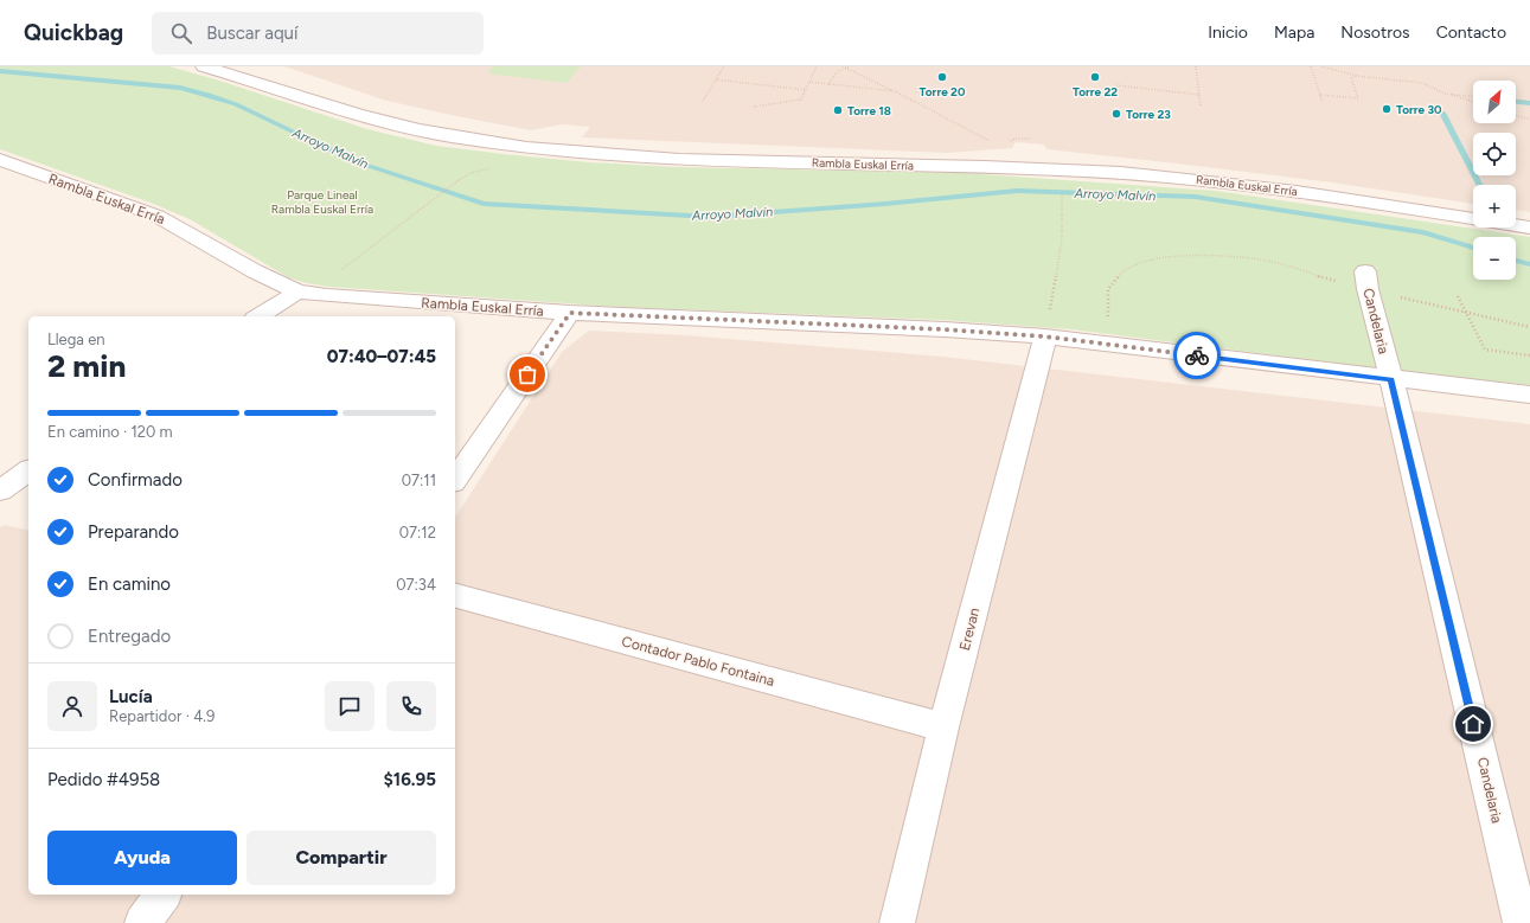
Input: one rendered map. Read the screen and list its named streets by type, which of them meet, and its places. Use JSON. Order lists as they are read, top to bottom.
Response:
{
  "streets": {
    "street": [
      "Rambla Euskal Erría",
      "Candelaria",
      "Erevan",
      "Contador Pablo Fontaina"
    ]
  },
  "crossings": [
    ["Rambla Euskal Erría", "Candelaria"],
    ["Rambla Euskal Erría", "Erevan"],
    ["Erevan", "Contador Pablo Fontaina"]
  ],
  "water": ["Arroyo Malvín"],
  "parks": ["Parque Lineal Rambla Euskal Erría"],
  "places": [
    "Torre 20",
    "Torre 22",
    "Torre 30",
    "Torre 18",
    "Torre 23"
  ],
  "north": "top right",
  "page": {
    "header": "Quickbag",
    "search": "Buscar aquí",
    "nav": [
      "Inicio",
      "Mapa",
      "Nosotros",
      "Contacto"
    ],
    "map_buttons": ["+", "−"],
    "heading": ["2 min", "Llega en", "07:40–07:45"],
    "panel": [
      "Lucía",
      "Repartidor · 4.9",
      "Pedido #4958",
      "$16.95"
    ],
    "bar": "En camino · 120 m",
    "list": [
      ["Confirmado", "07:11"],
      ["Preparando", "07:12"],
      ["En camino", "07:34"],
      "Entregado"
    ],
    "buttons": ["Ayuda", "Compartir"]
  }
}
